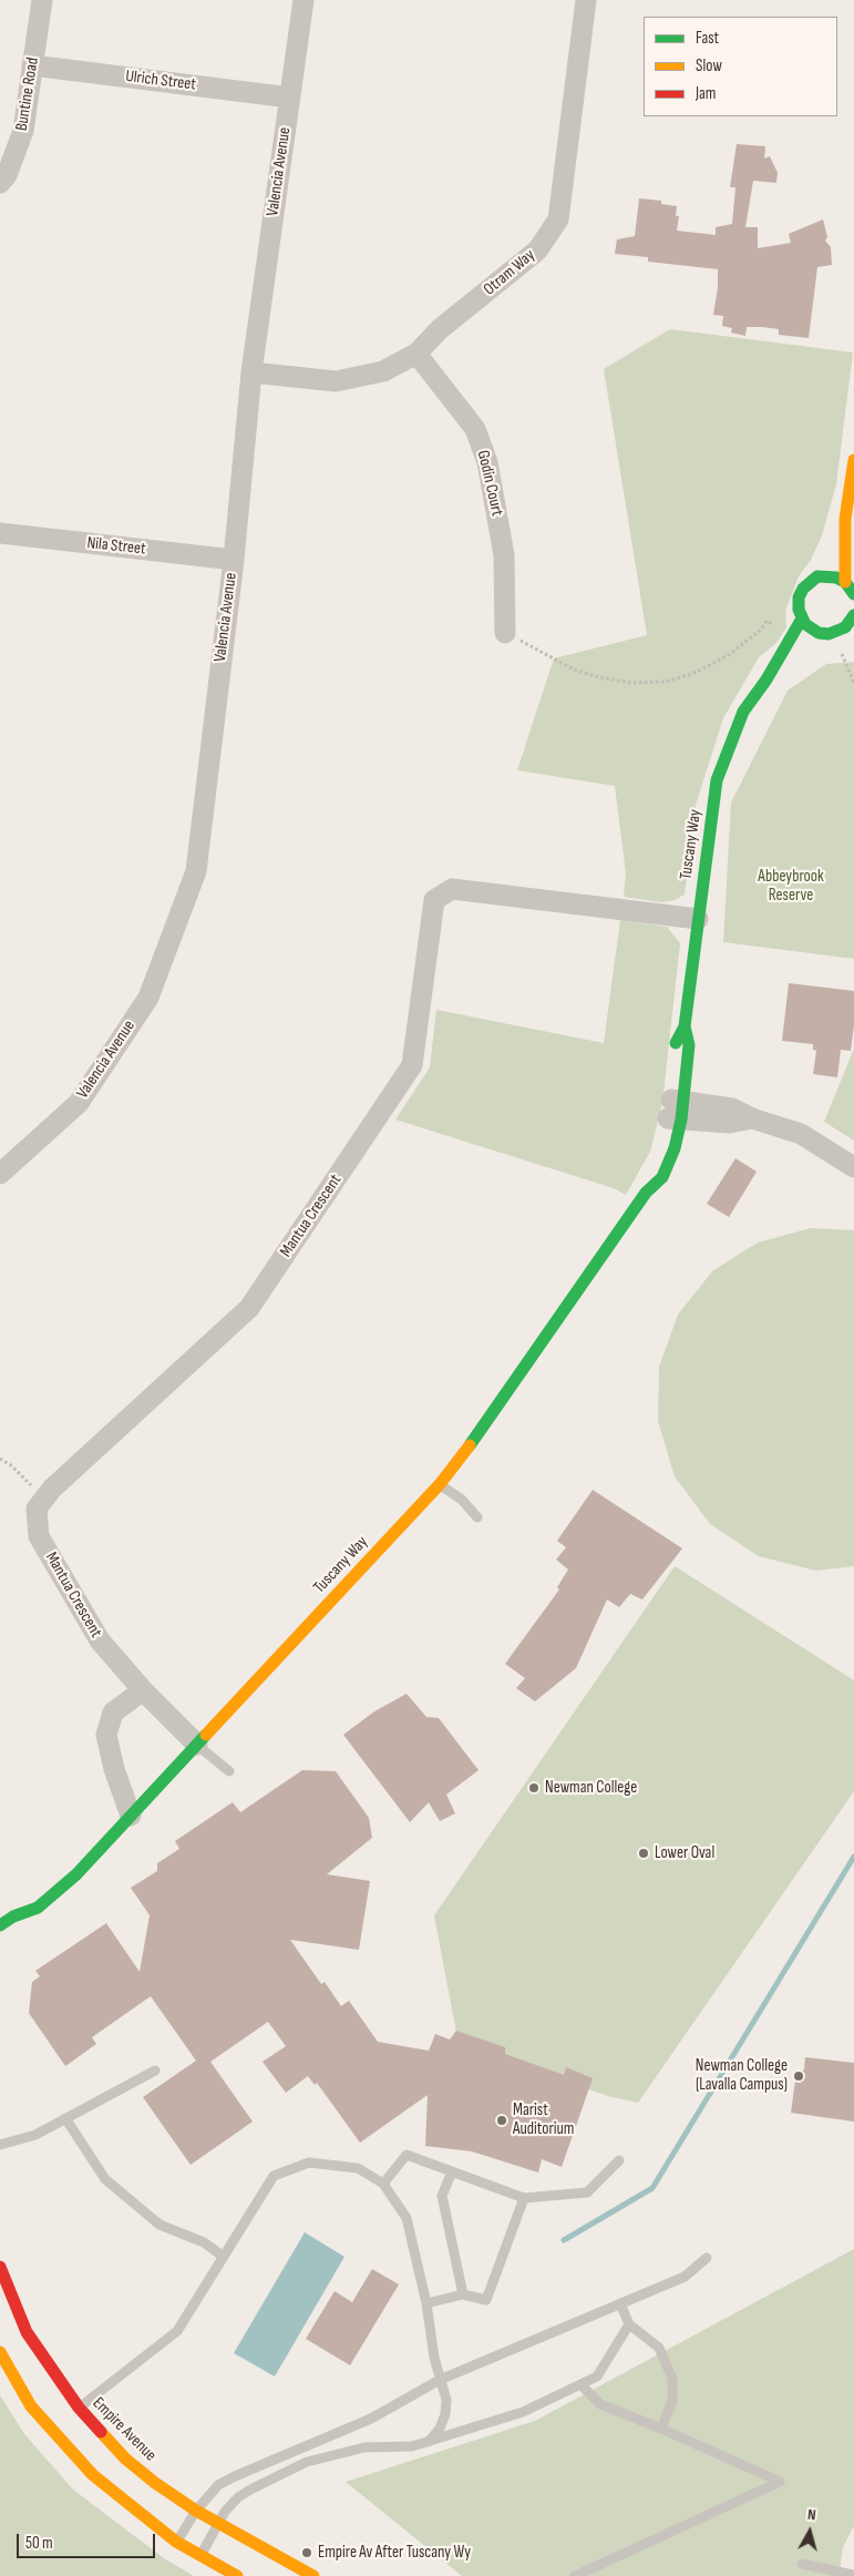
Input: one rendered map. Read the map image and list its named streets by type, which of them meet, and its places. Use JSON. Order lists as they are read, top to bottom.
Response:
{
  "streets": {
    "street": [
      "Ulrich Street",
      "Buntine Road",
      "Valencia Avenue",
      "Otram Way",
      "Godin Court",
      "Nila Street",
      "Tuscany Way",
      "Mantua Crescent",
      "Empire Avenue"
    ]
  },
  "crossings": [
    ["Ulrich Street", "Buntine Road"],
    ["Ulrich Street", "Valencia Avenue"],
    ["Valencia Avenue", "Otram Way"],
    ["Valencia Avenue", "Nila Street"],
    ["Otram Way", "Godin Court"],
    ["Tuscany Way", "Mantua Crescent"]
  ],
  "parks": ["Abbeybrook Reserve"],
  "places": [
    "Newman College",
    "Lower Oval",
    "Newman College (Lavalla Campus)",
    "Marist Auditorium",
    "Empire Av After Tuscany Wy"
  ],
  "legend": ["Fast", "Slow", "Jam"],
  "scale_bar": "50 m",
  "north": "top"
}
